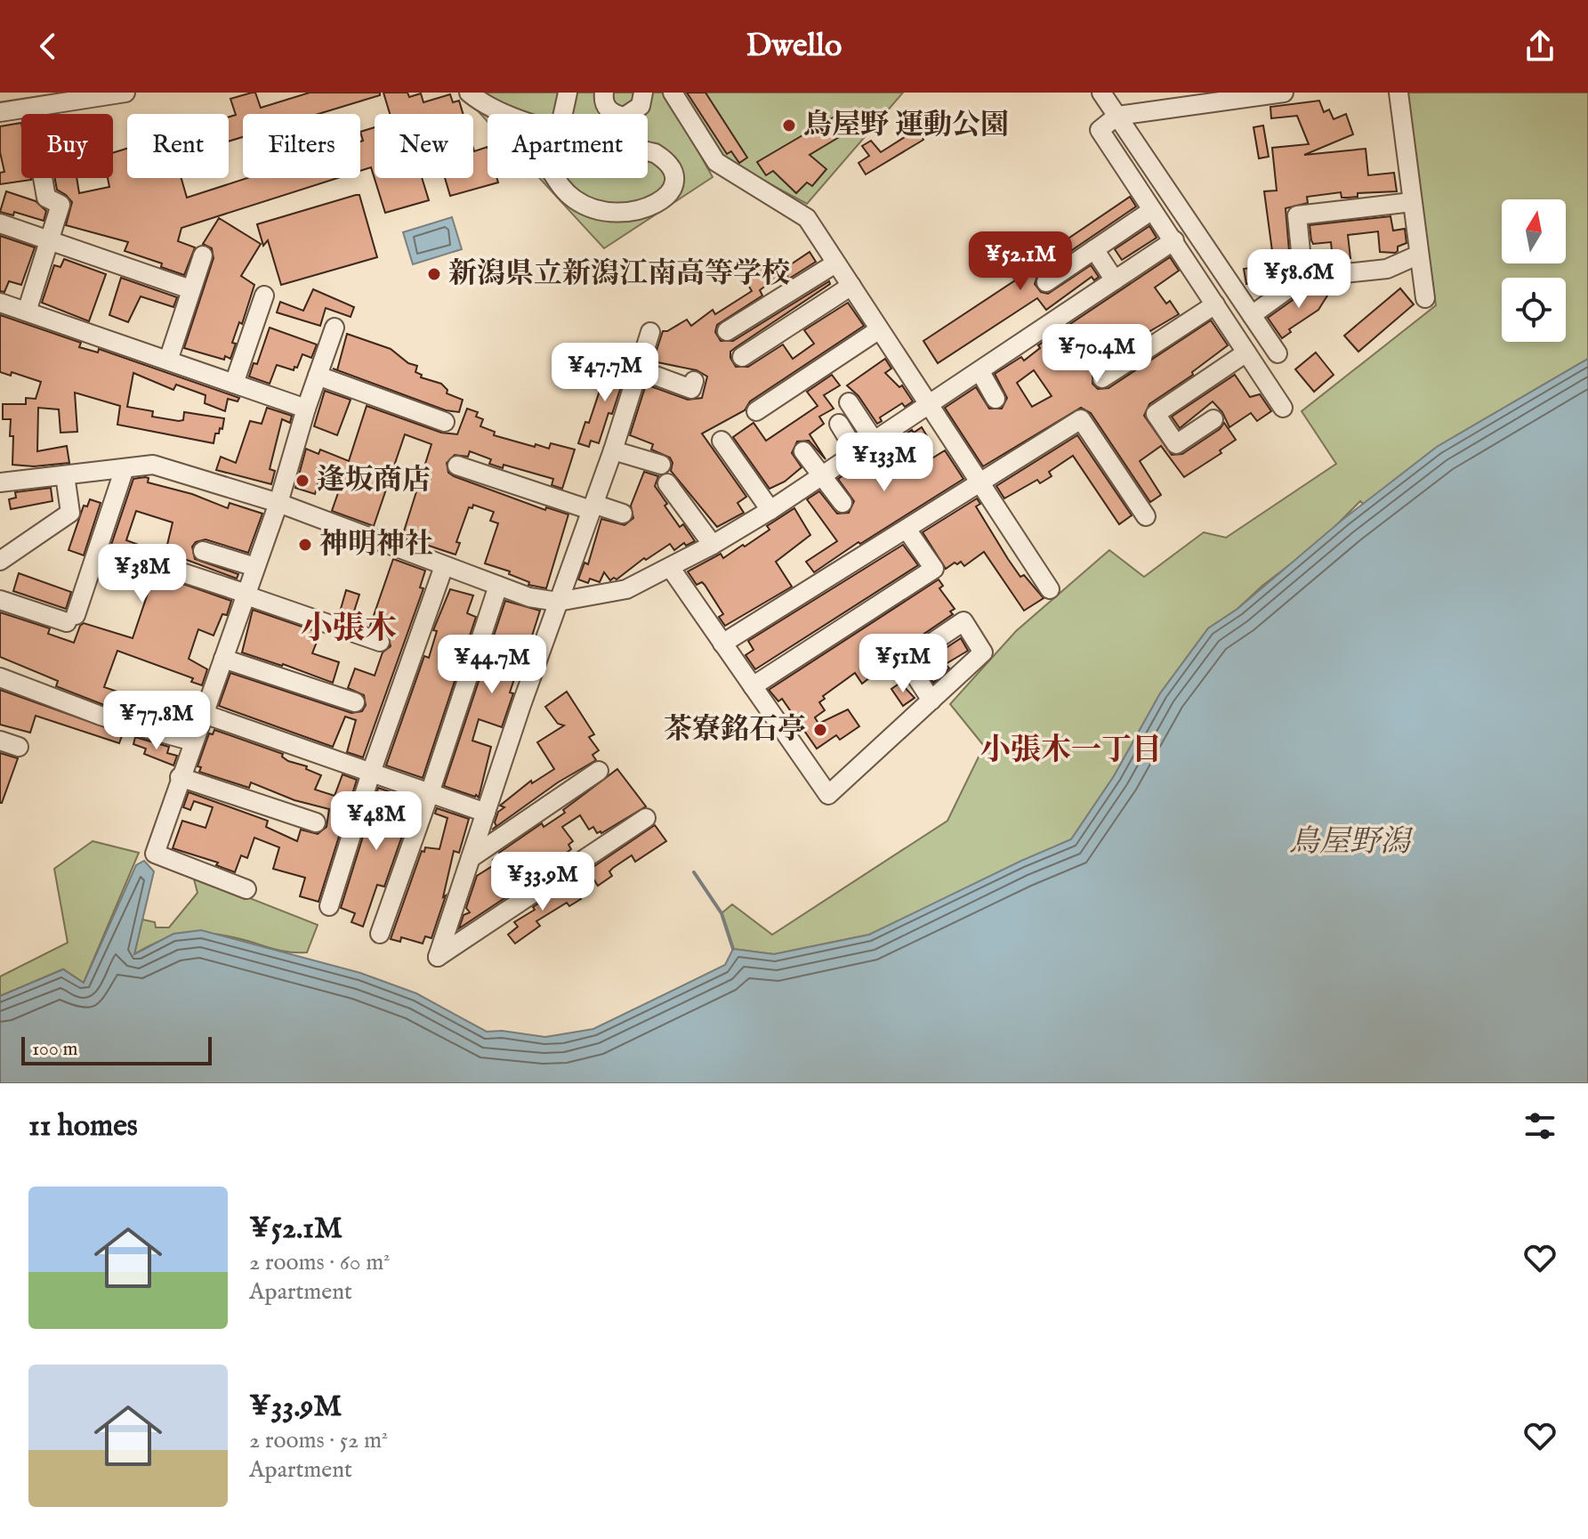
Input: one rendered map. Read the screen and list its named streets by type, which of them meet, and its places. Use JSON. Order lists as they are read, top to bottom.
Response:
{
  "districts": ["小張木", "小張木一丁目"],
  "water": ["鳥屋野潟"],
  "places": [
    "鳥屋野 運動公園",
    "新潟県立新潟江南高等学校",
    "逢坂商店",
    "神明神社",
    "茶寮銘石亭"
  ],
  "scale_bar": "100 m",
  "north": "top",
  "page": {
    "header": "Dwello",
    "chip": [
      "Buy",
      "Rent",
      "Filters",
      "New",
      "Apartment"
    ],
    "price": [
      "¥52.1M",
      "¥58.6M",
      "¥70.4M",
      "¥47.7M",
      "¥133M",
      "¥38M",
      "¥51M",
      "¥44.7M",
      "¥77.8M",
      "¥48M",
      "¥33.9M"
    ],
    "scale": "100 m",
    "heading": "11 homes",
    "list": [
      {
        "name": "¥52.1M",
        "note": "2 rooms · 60 m² · Apartment"
      },
      {
        "name": "¥33.9M",
        "note": "2 rooms · 52 m² · Apartment"
      }
    ]
  }
}
